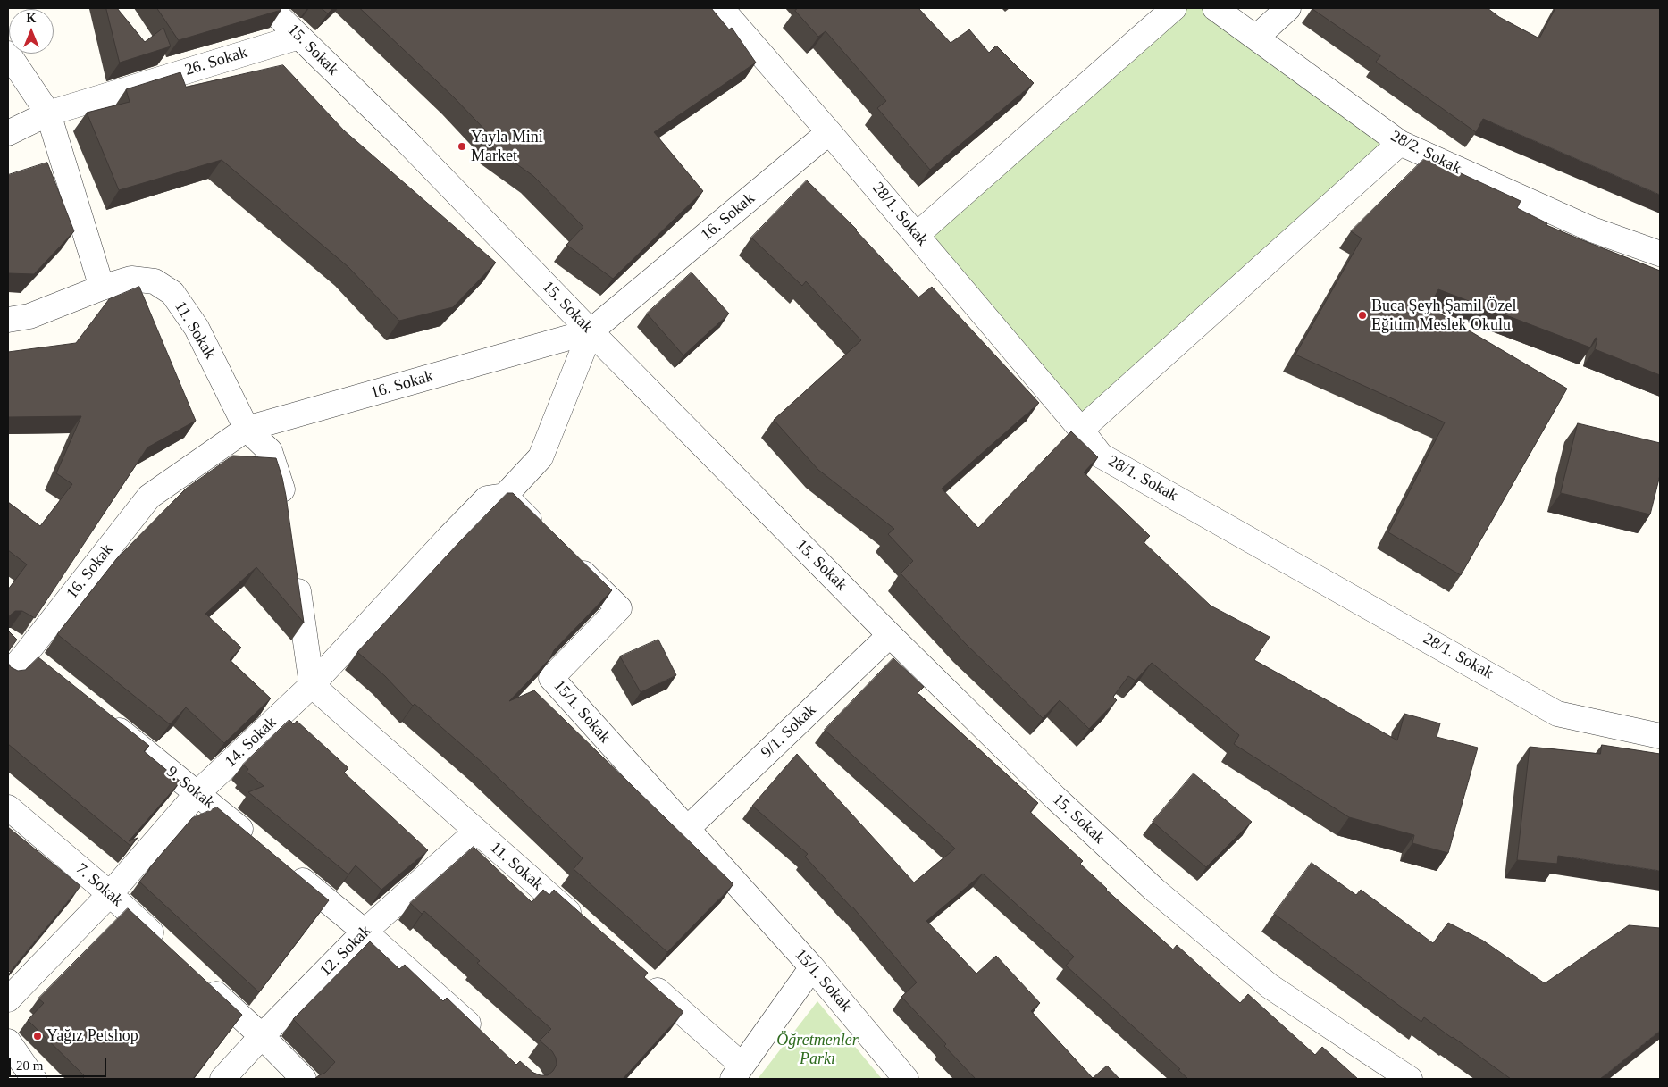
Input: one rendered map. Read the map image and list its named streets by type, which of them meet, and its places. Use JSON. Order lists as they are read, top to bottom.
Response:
{
  "streets": {
    "street": [
      "15. Sokak",
      "26. Sokak",
      "28/2. Sokak",
      "28/1. Sokak",
      "16. Sokak",
      "11. Sokak",
      "15/1. Sokak",
      "9/1. Sokak",
      "14. Sokak",
      "9. Sokak",
      "7. Sokak",
      "12. Sokak"
    ]
  },
  "crossings": [
    ["15. Sokak", "26. Sokak"],
    ["15. Sokak", "16. Sokak"],
    ["15. Sokak", "9/1. Sokak"],
    ["28/1. Sokak", "16. Sokak"],
    ["16. Sokak", "11. Sokak"],
    ["11. Sokak", "14. Sokak"],
    ["11. Sokak", "12. Sokak"],
    ["15/1. Sokak", "9/1. Sokak"],
    ["14. Sokak", "9. Sokak"],
    ["14. Sokak", "7. Sokak"]
  ],
  "parks": ["Öğretmenler Parkı"],
  "places": ["Yayla Mini Market", "Buca Şeyh Şamil Özel Eğitim Meslek Okulu", "Yağız Petshop"],
  "scale_bar": "20 m",
  "north": "top"
}
